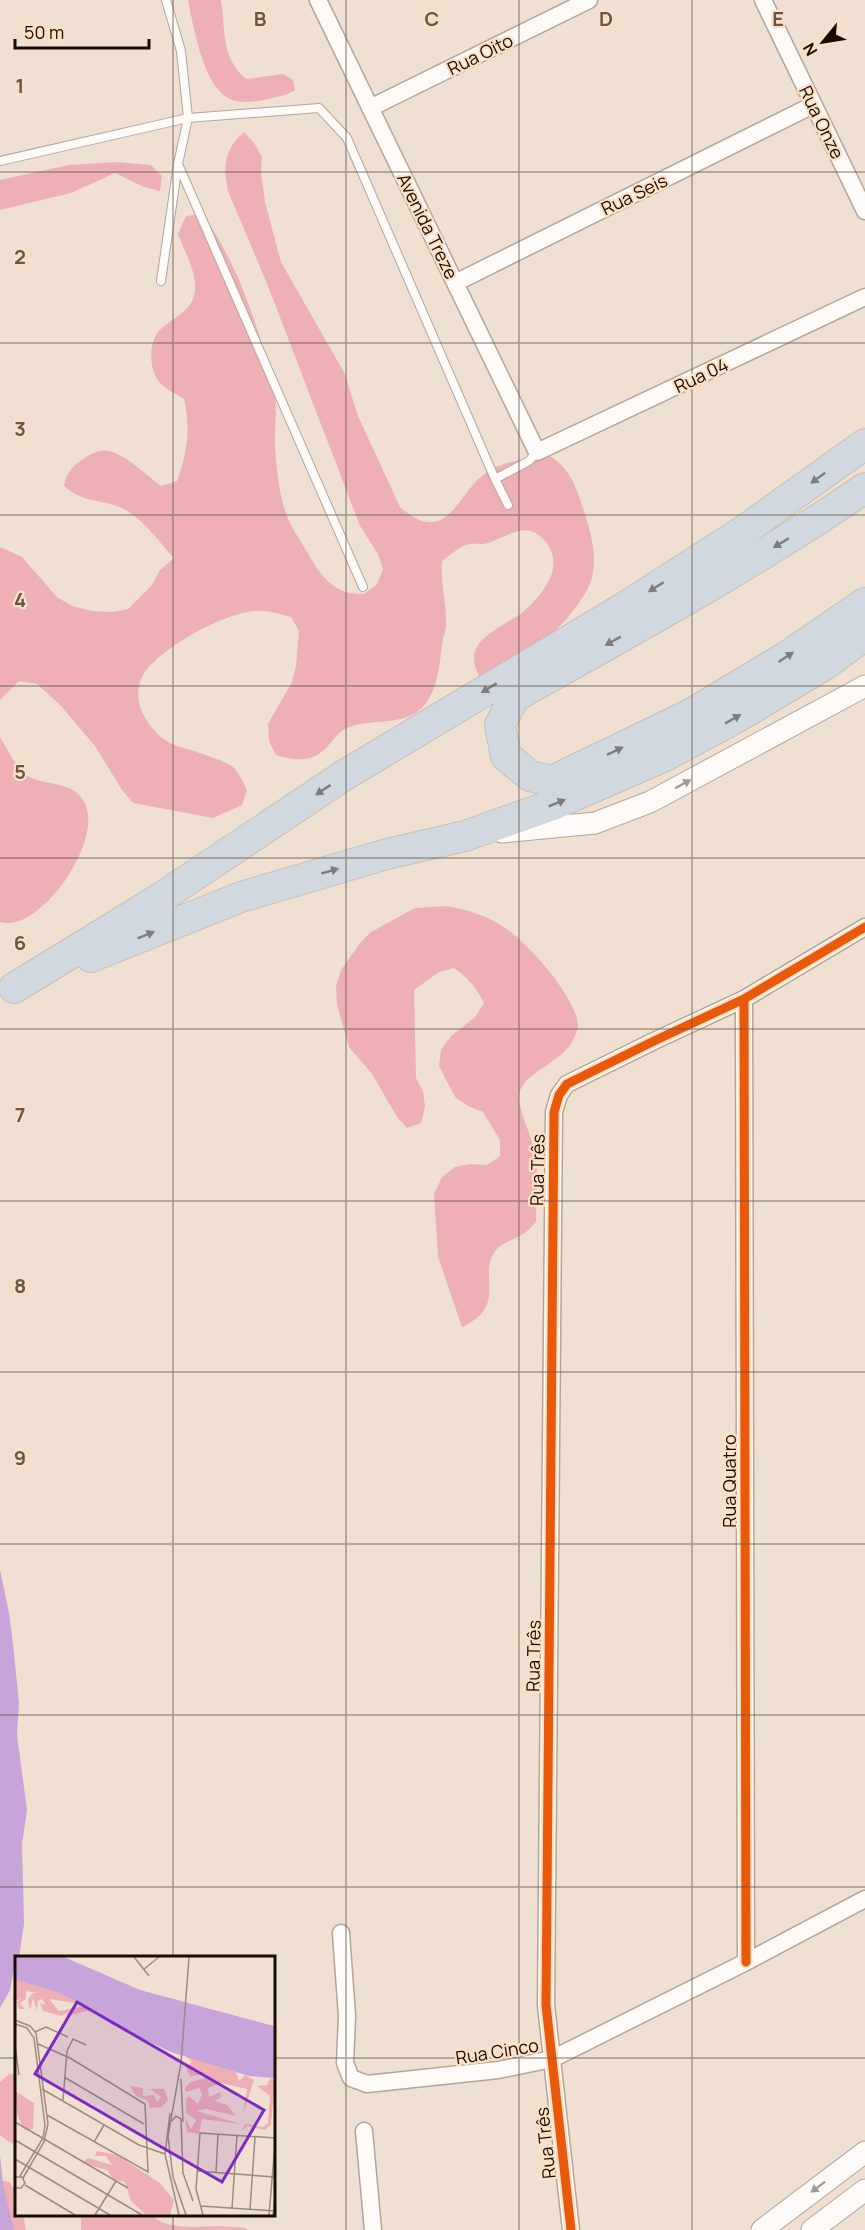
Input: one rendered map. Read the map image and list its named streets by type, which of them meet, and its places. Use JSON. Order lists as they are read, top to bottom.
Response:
{
  "streets": {
    "street": [
      "Rua Oito",
      "Rua Onze",
      "Rua Seis",
      "Avenida Treze",
      "Rua 04",
      "Rua Três",
      "Rua Quatro",
      "Rua Cinco"
    ]
  },
  "crossings": [
    ["Rua Oito", "Avenida Treze"],
    ["Rua Onze", "Rua Seis"],
    ["Rua Seis", "Avenida Treze"],
    ["Avenida Treze", "Rua 04"],
    ["Rua Três", "Rua Quatro"],
    ["Rua Três", "Rua Cinco"],
    ["Rua Quatro", "Rua Cinco"]
  ],
  "scale_bar": "50 m",
  "north": "bottom left",
  "grid": {
    "columns": [
      "B",
      "C",
      "D",
      "E"
    ],
    "rows": [
      "1",
      "2",
      "3",
      "4",
      "5",
      "6",
      "7",
      "8",
      "9"
    ]
  }
}
